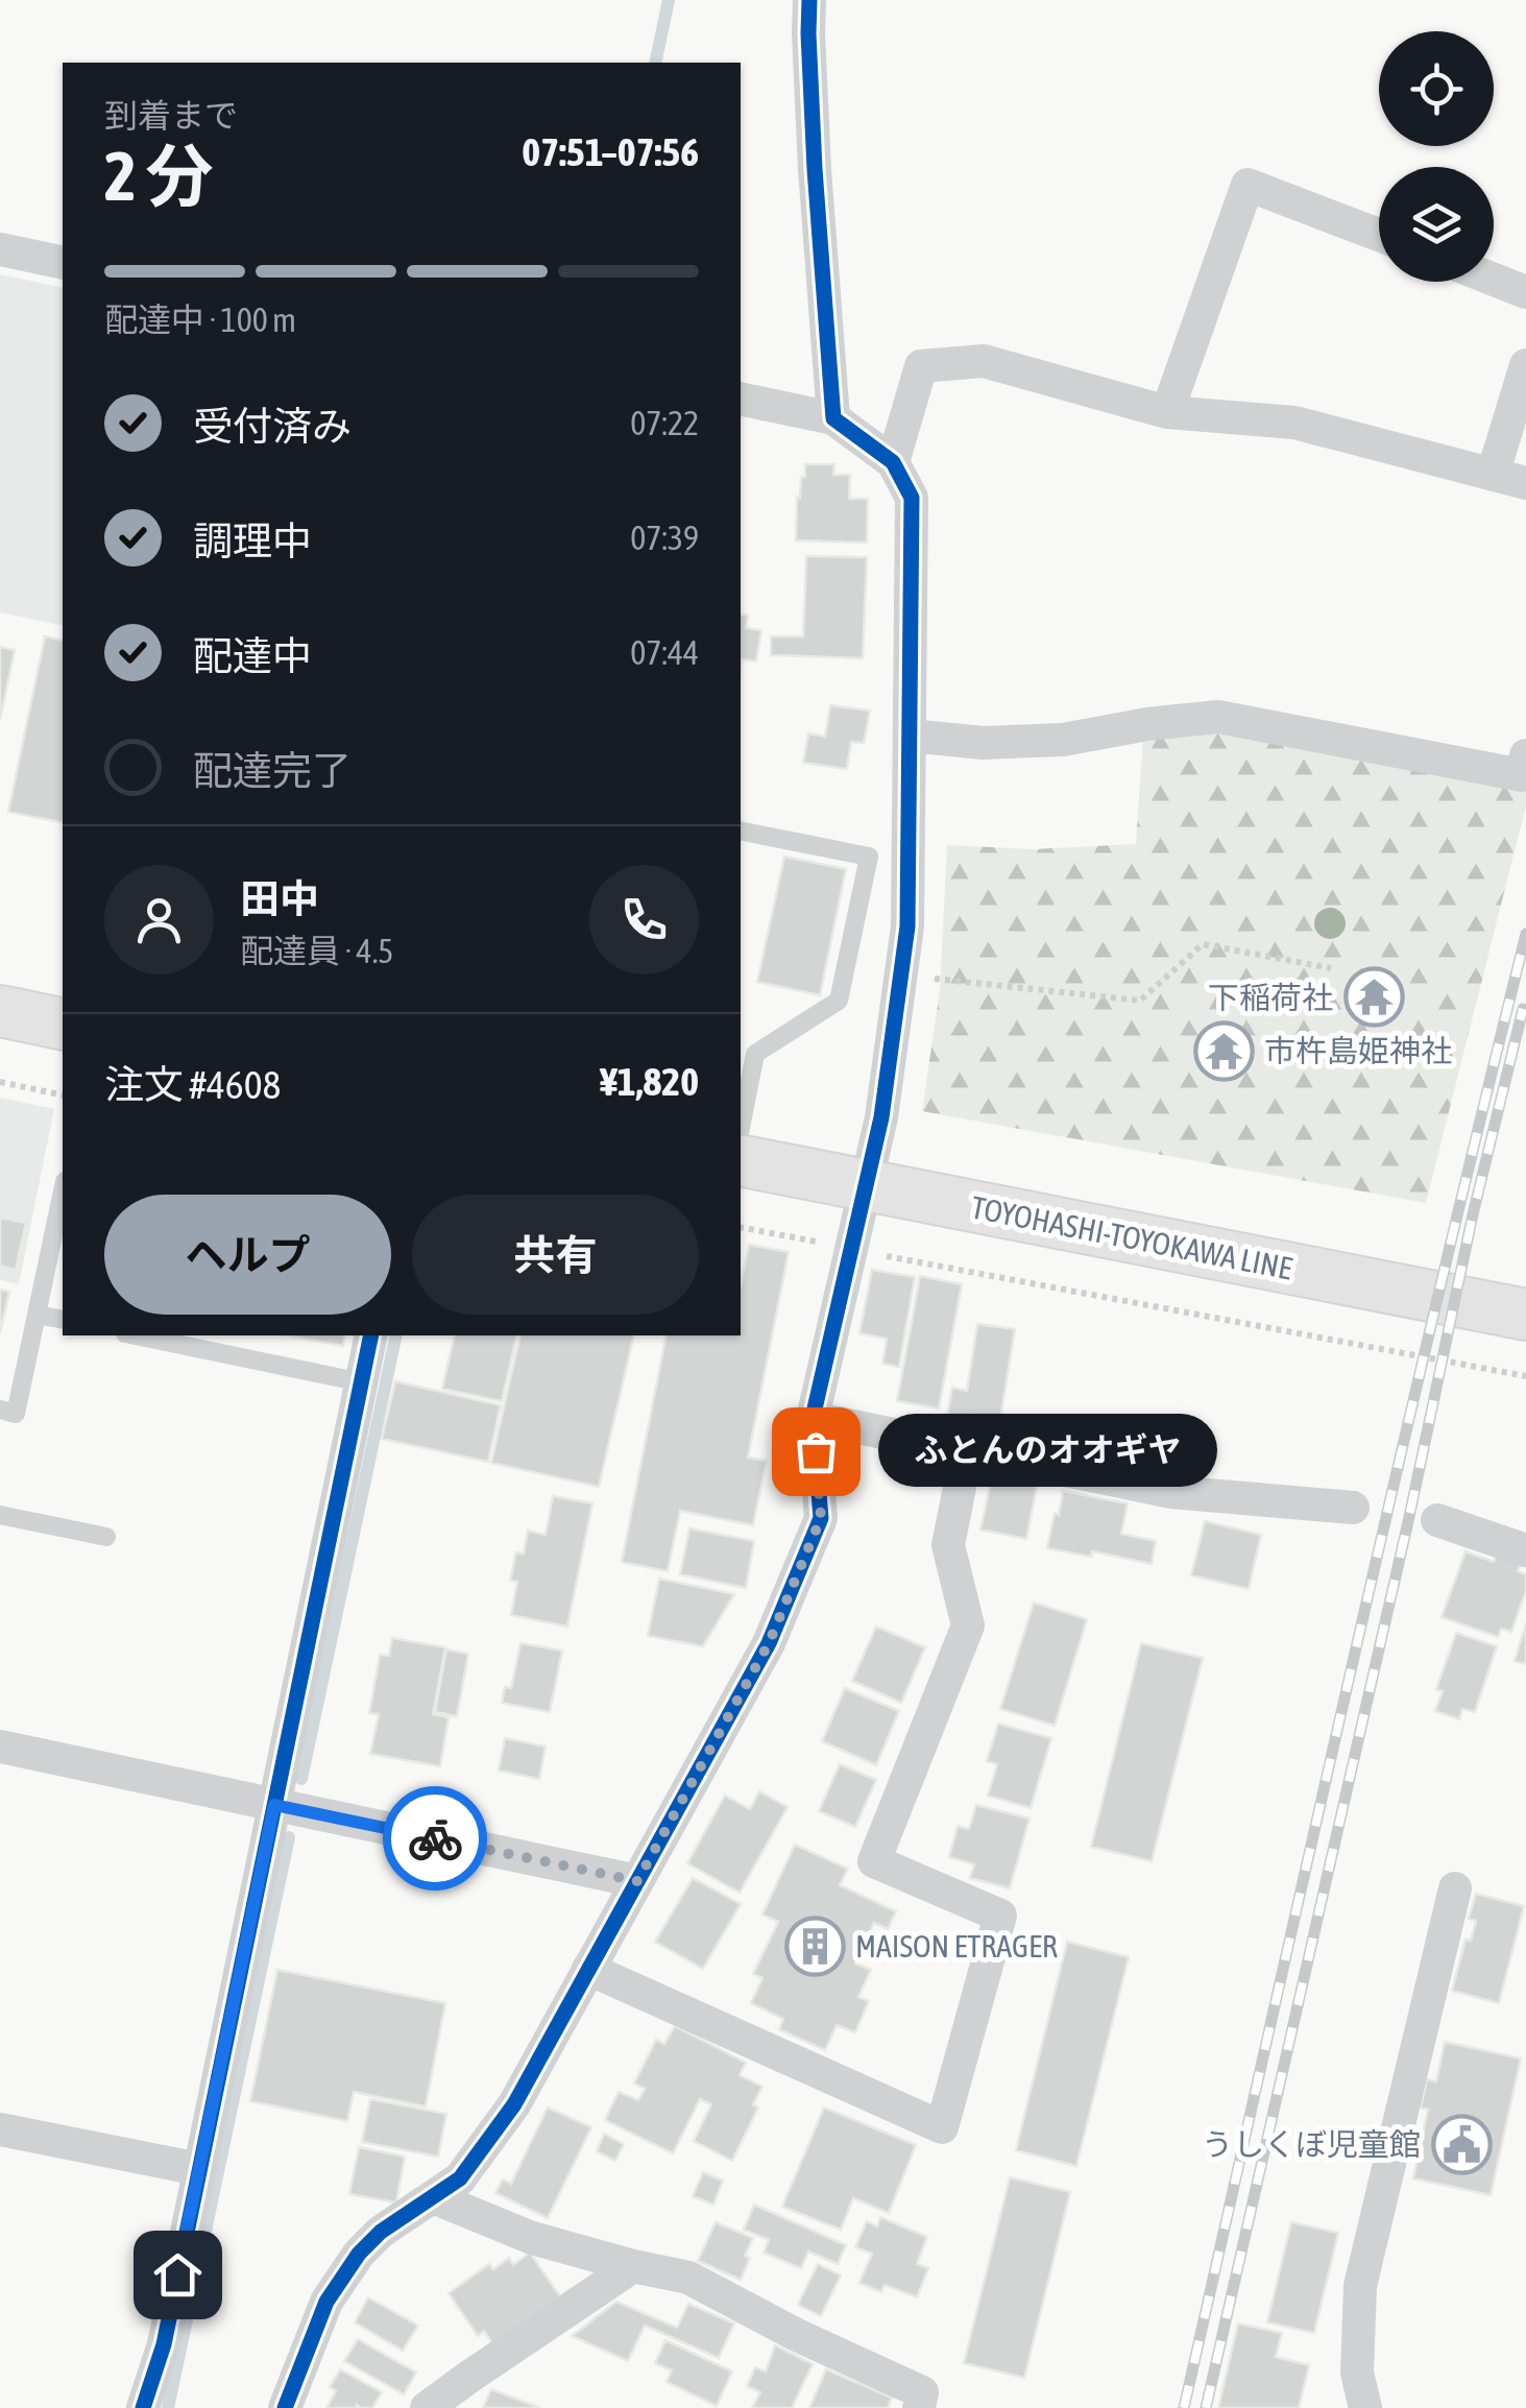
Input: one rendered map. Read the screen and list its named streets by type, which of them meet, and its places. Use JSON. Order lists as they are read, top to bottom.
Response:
{
  "streets": {
    "main road": ["TOYOHASHI-TOYOKAWA LINE"]
  },
  "places": {
    "temple": ["下稲荷社", "市杵島姫神社"],
    "other": ["ふとんのオオギヤ"],
    "building": ["MAISON ETRAGER"],
    "public building": ["うしくぼ児童館"]
  },
  "page": {
    "heading": ["2 分", "到着まで", "07:51–07:56"],
    "panel": [
      "田中",
      "配達員 · 4.5",
      "注文 #4608",
      "¥1,820"
    ],
    "bar": "配達中 · 100 m",
    "list": [
      ["受付済み", "07:22"],
      ["調理中", "07:39"],
      ["配達中", "07:44"],
      "配達完了"
    ],
    "buttons": ["ヘルプ", "共有"],
    "bubble": "ふとんのオオギヤ"
  }
}
